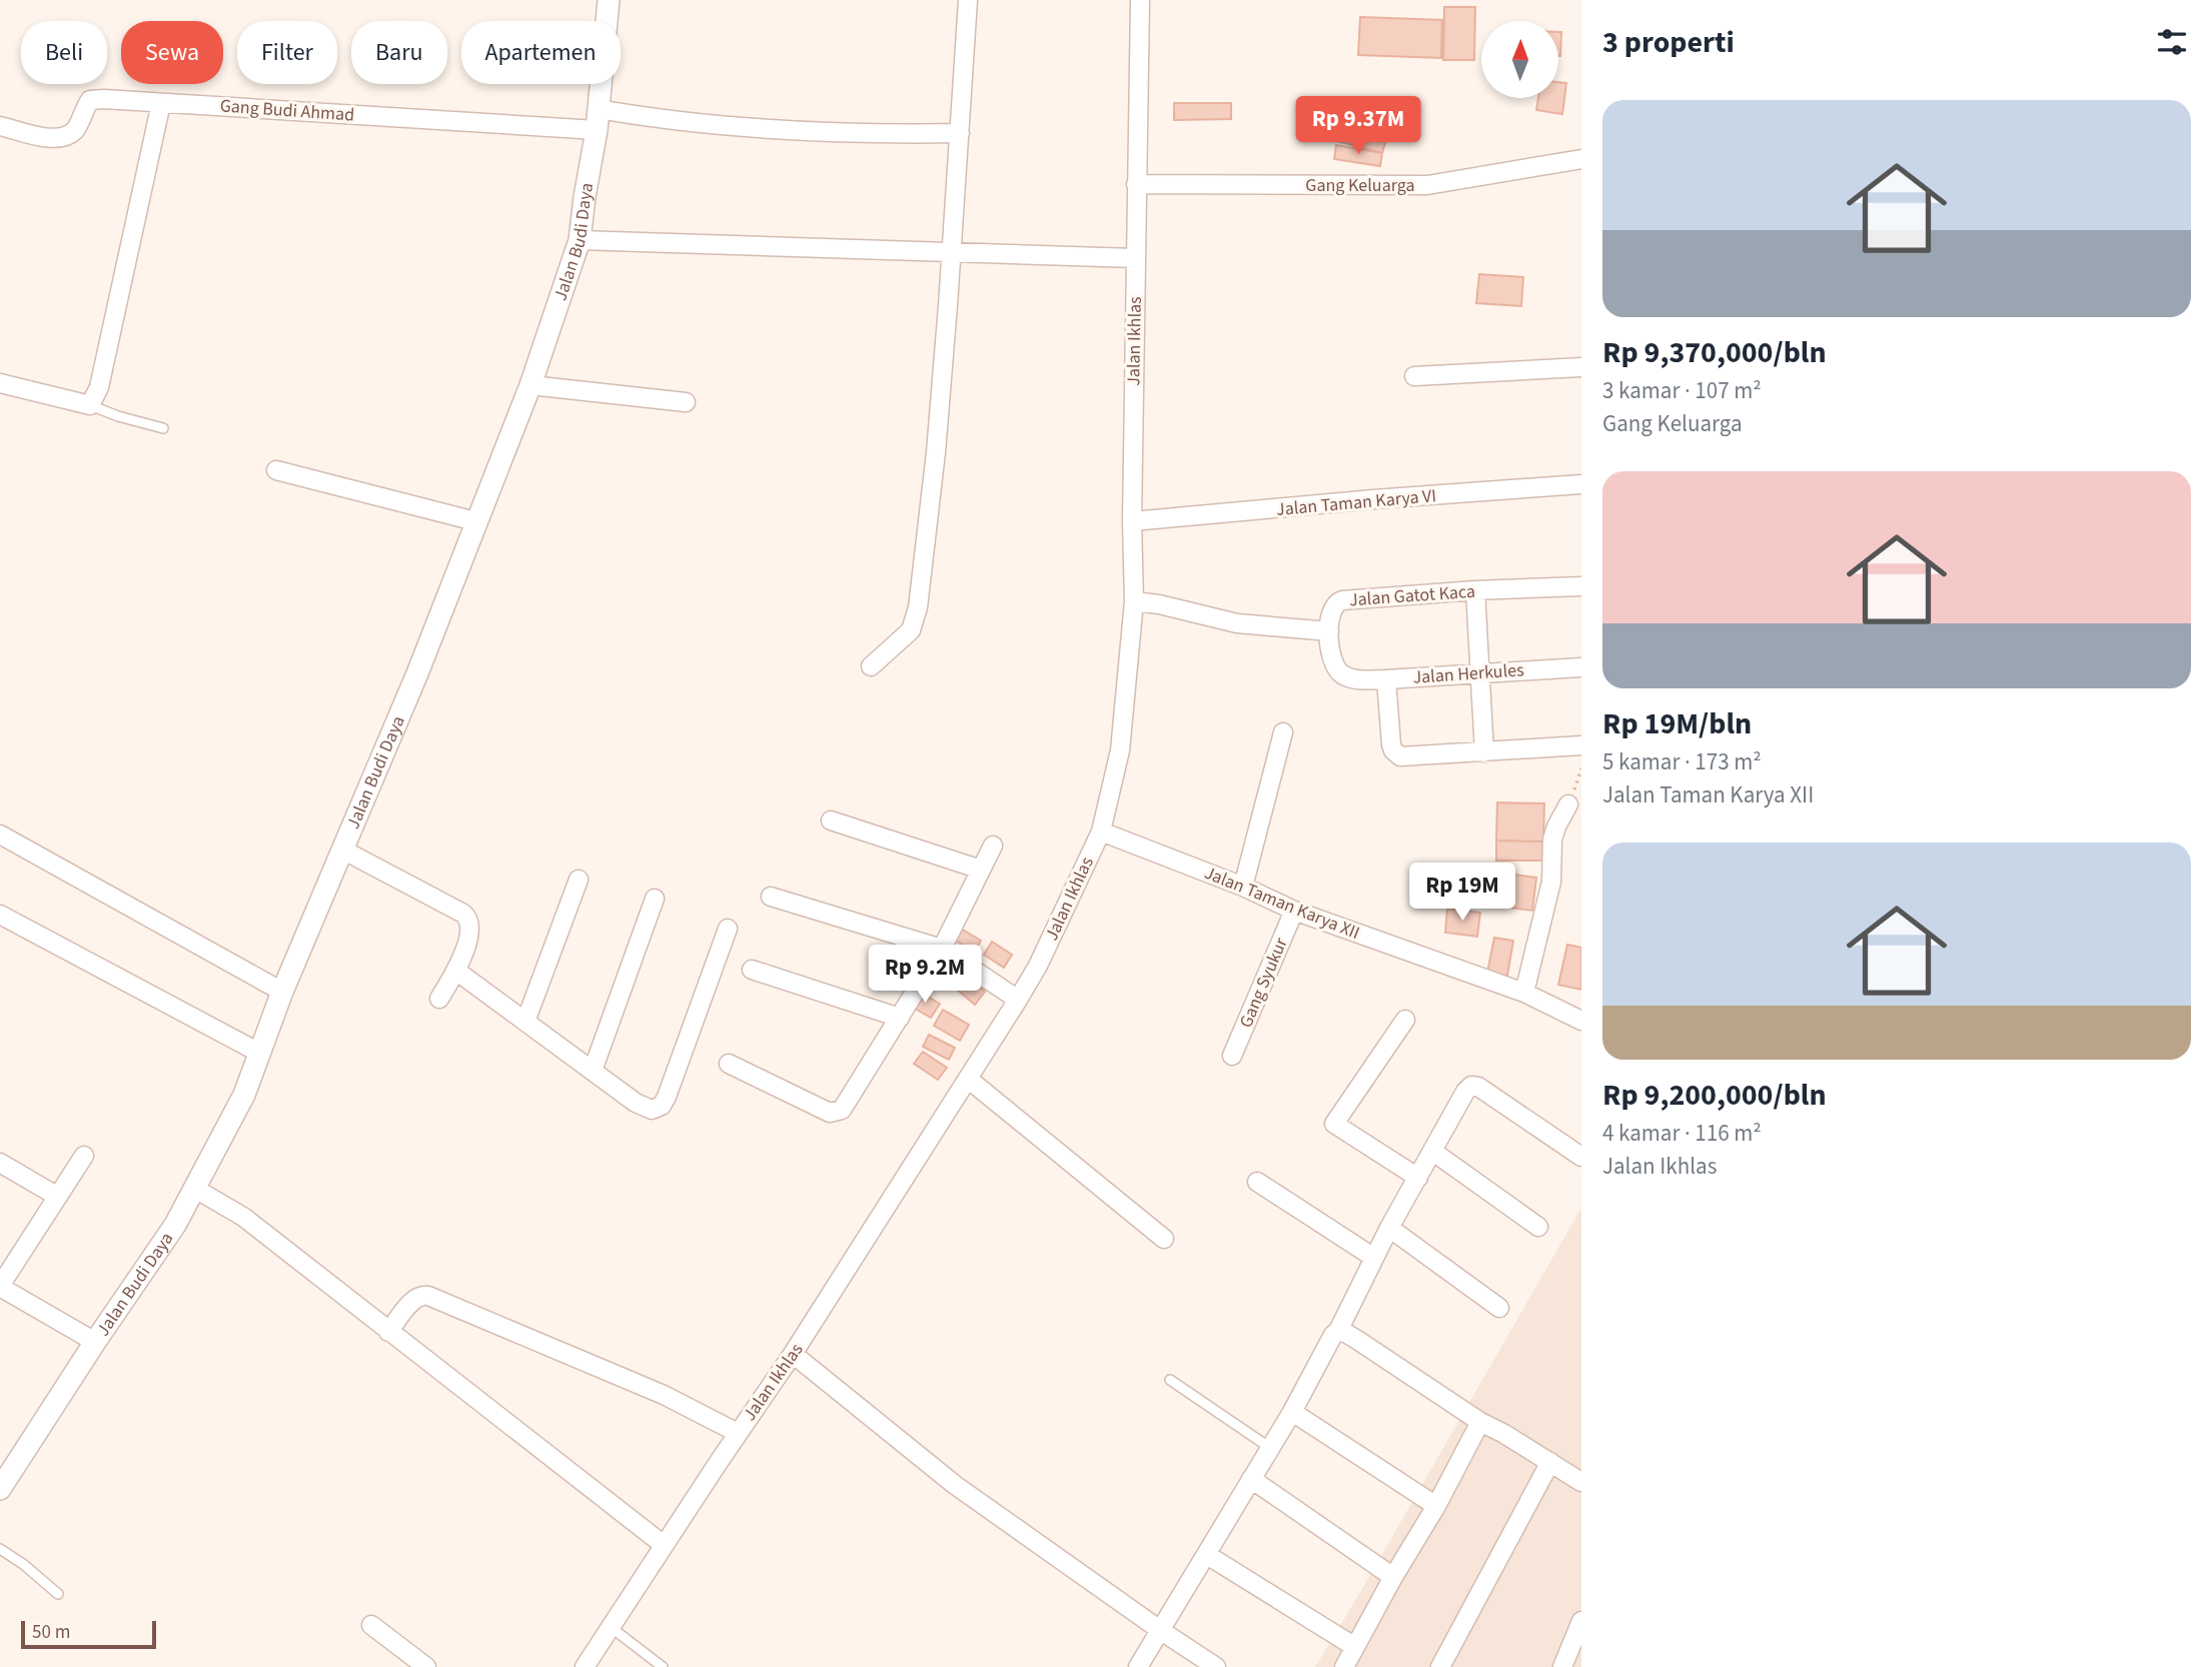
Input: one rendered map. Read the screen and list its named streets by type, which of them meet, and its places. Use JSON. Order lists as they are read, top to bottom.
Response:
{
  "streets": {
    "street": [
      "Gang Budi Ahmad",
      "Gang Keluarga",
      "Jalan Budi Daya",
      "Jalan Ikhlas",
      "Jalan Taman Karya VI",
      "Jalan Gatot Kaca",
      "Jalan Herkules",
      "Jalan Taman Karya XII",
      "Gang Syukur"
    ]
  },
  "crossings": [
    ["Gang Budi Ahmad", "Jalan Budi Daya"],
    ["Gang Keluarga", "Jalan Ikhlas"],
    ["Jalan Ikhlas", "Jalan Taman Karya VI"],
    ["Jalan Ikhlas", "Jalan Taman Karya XII"],
    ["Jalan Gatot Kaca", "Jalan Herkules"],
    ["Jalan Taman Karya XII", "Gang Syukur"]
  ],
  "scale_bar": "50 m",
  "north": "top",
  "page": {
    "heading": "3 properti",
    "chip": [
      "Beli",
      "Sewa",
      "Filter",
      "Baru",
      "Apartemen"
    ],
    "list": [
      {
        "name": "Rp 9,370,000/bln",
        "note": "3 kamar · 107 m² · Gang Keluarga"
      },
      {
        "name": "Rp 19M/bln",
        "note": "5 kamar · 173 m² · Jalan Taman Karya XII"
      },
      {
        "name": "Rp 9,200,000/bln",
        "note": "4 kamar · 116 m² · Jalan Ikhlas"
      }
    ],
    "price": ["Rp 9.37M", "Rp 19M", "Rp 9.2M"],
    "scale": "50 m"
  }
}
